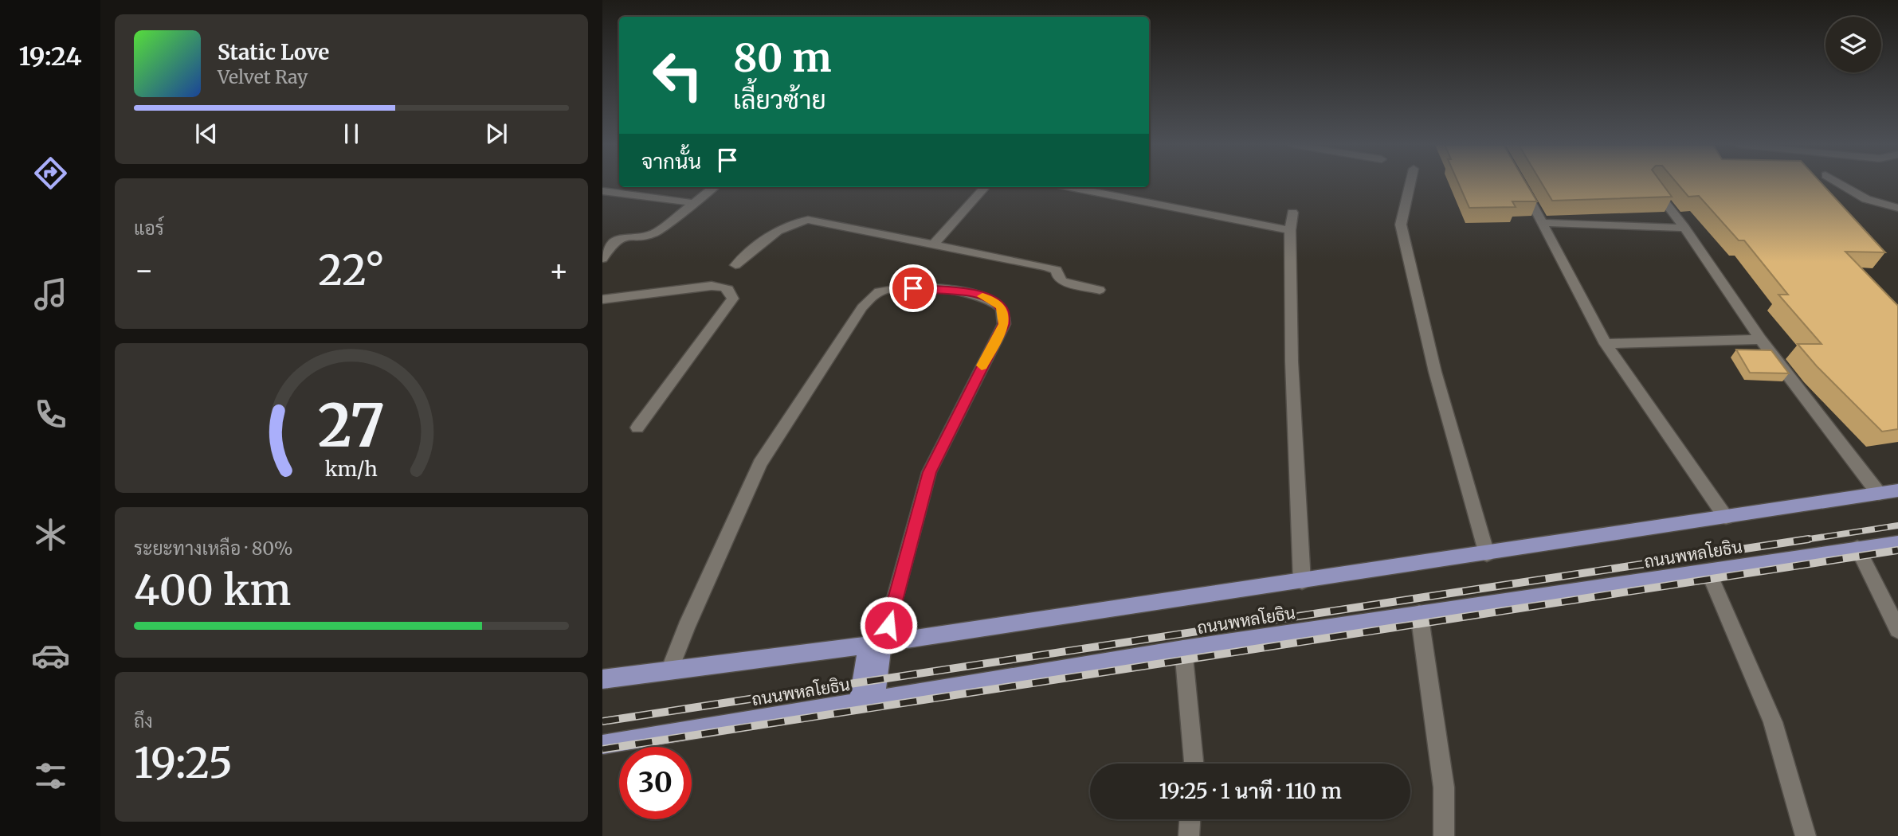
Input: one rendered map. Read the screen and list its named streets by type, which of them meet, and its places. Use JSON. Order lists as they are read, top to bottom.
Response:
{
  "streets": {
    "main road": ["ถนนพหลโยธิน"]
  },
  "page": {
    "tabs": "19:24",
    "turn": ["80 m", "เลี้ยวซ้าย"],
    "song": ["Static Love", "Velvet Ray"],
    "then": "จากนั้น",
    "tile": [
      "แอร์",
      ["ระยะทางเหลือ · 80%", "400 km"],
      ["ถึง", "19:25"]
    ],
    "heat": ["−", "22°", "+"],
    "limit": "30",
    "trip": "19:25 · 1 นาที · 110 m",
    "gauge": ["27", "km/h"]
  }
}
